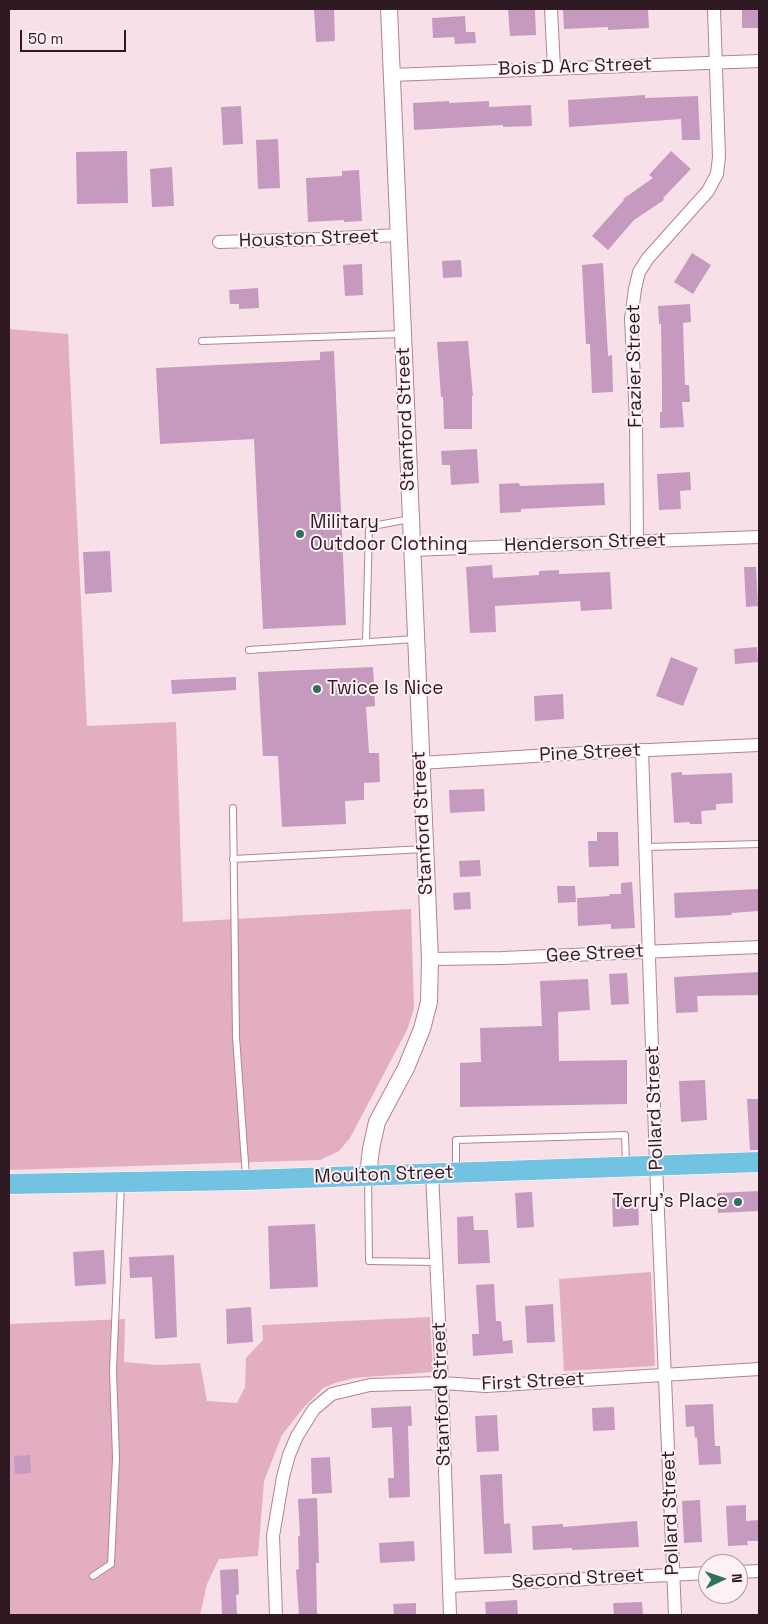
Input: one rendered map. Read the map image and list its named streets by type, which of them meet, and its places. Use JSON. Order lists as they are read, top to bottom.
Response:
{
  "streets": {
    "main road": ["Moulton Street"],
    "street": [
      "Bois D Arc Street",
      "Houston Street",
      "Frazier Street",
      "Stanford Street",
      "Henderson Street",
      "Pine Street",
      "Gee Street",
      "Pollard Street",
      "First Street",
      "Second Street"
    ]
  },
  "crossings": [
    ["Bois D Arc Street", "Frazier Street"],
    ["Bois D Arc Street", "Stanford Street"],
    ["Houston Street", "Stanford Street"],
    ["Frazier Street", "Henderson Street"],
    ["Stanford Street", "Henderson Street"],
    ["Stanford Street", "Pine Street"],
    ["Stanford Street", "Gee Street"],
    ["Stanford Street", "Moulton Street"],
    ["Stanford Street", "First Street"],
    ["Stanford Street", "Second Street"],
    ["Pine Street", "Pollard Street"],
    ["Gee Street", "Pollard Street"],
    ["Pollard Street", "Moulton Street"],
    ["Pollard Street", "First Street"],
    ["Pollard Street", "Second Street"]
  ],
  "places": ["Military Outdoor Clothing", "Twice Is Nice", "Terry's Place"],
  "scale_bar": "50 m",
  "north": "right"
}
